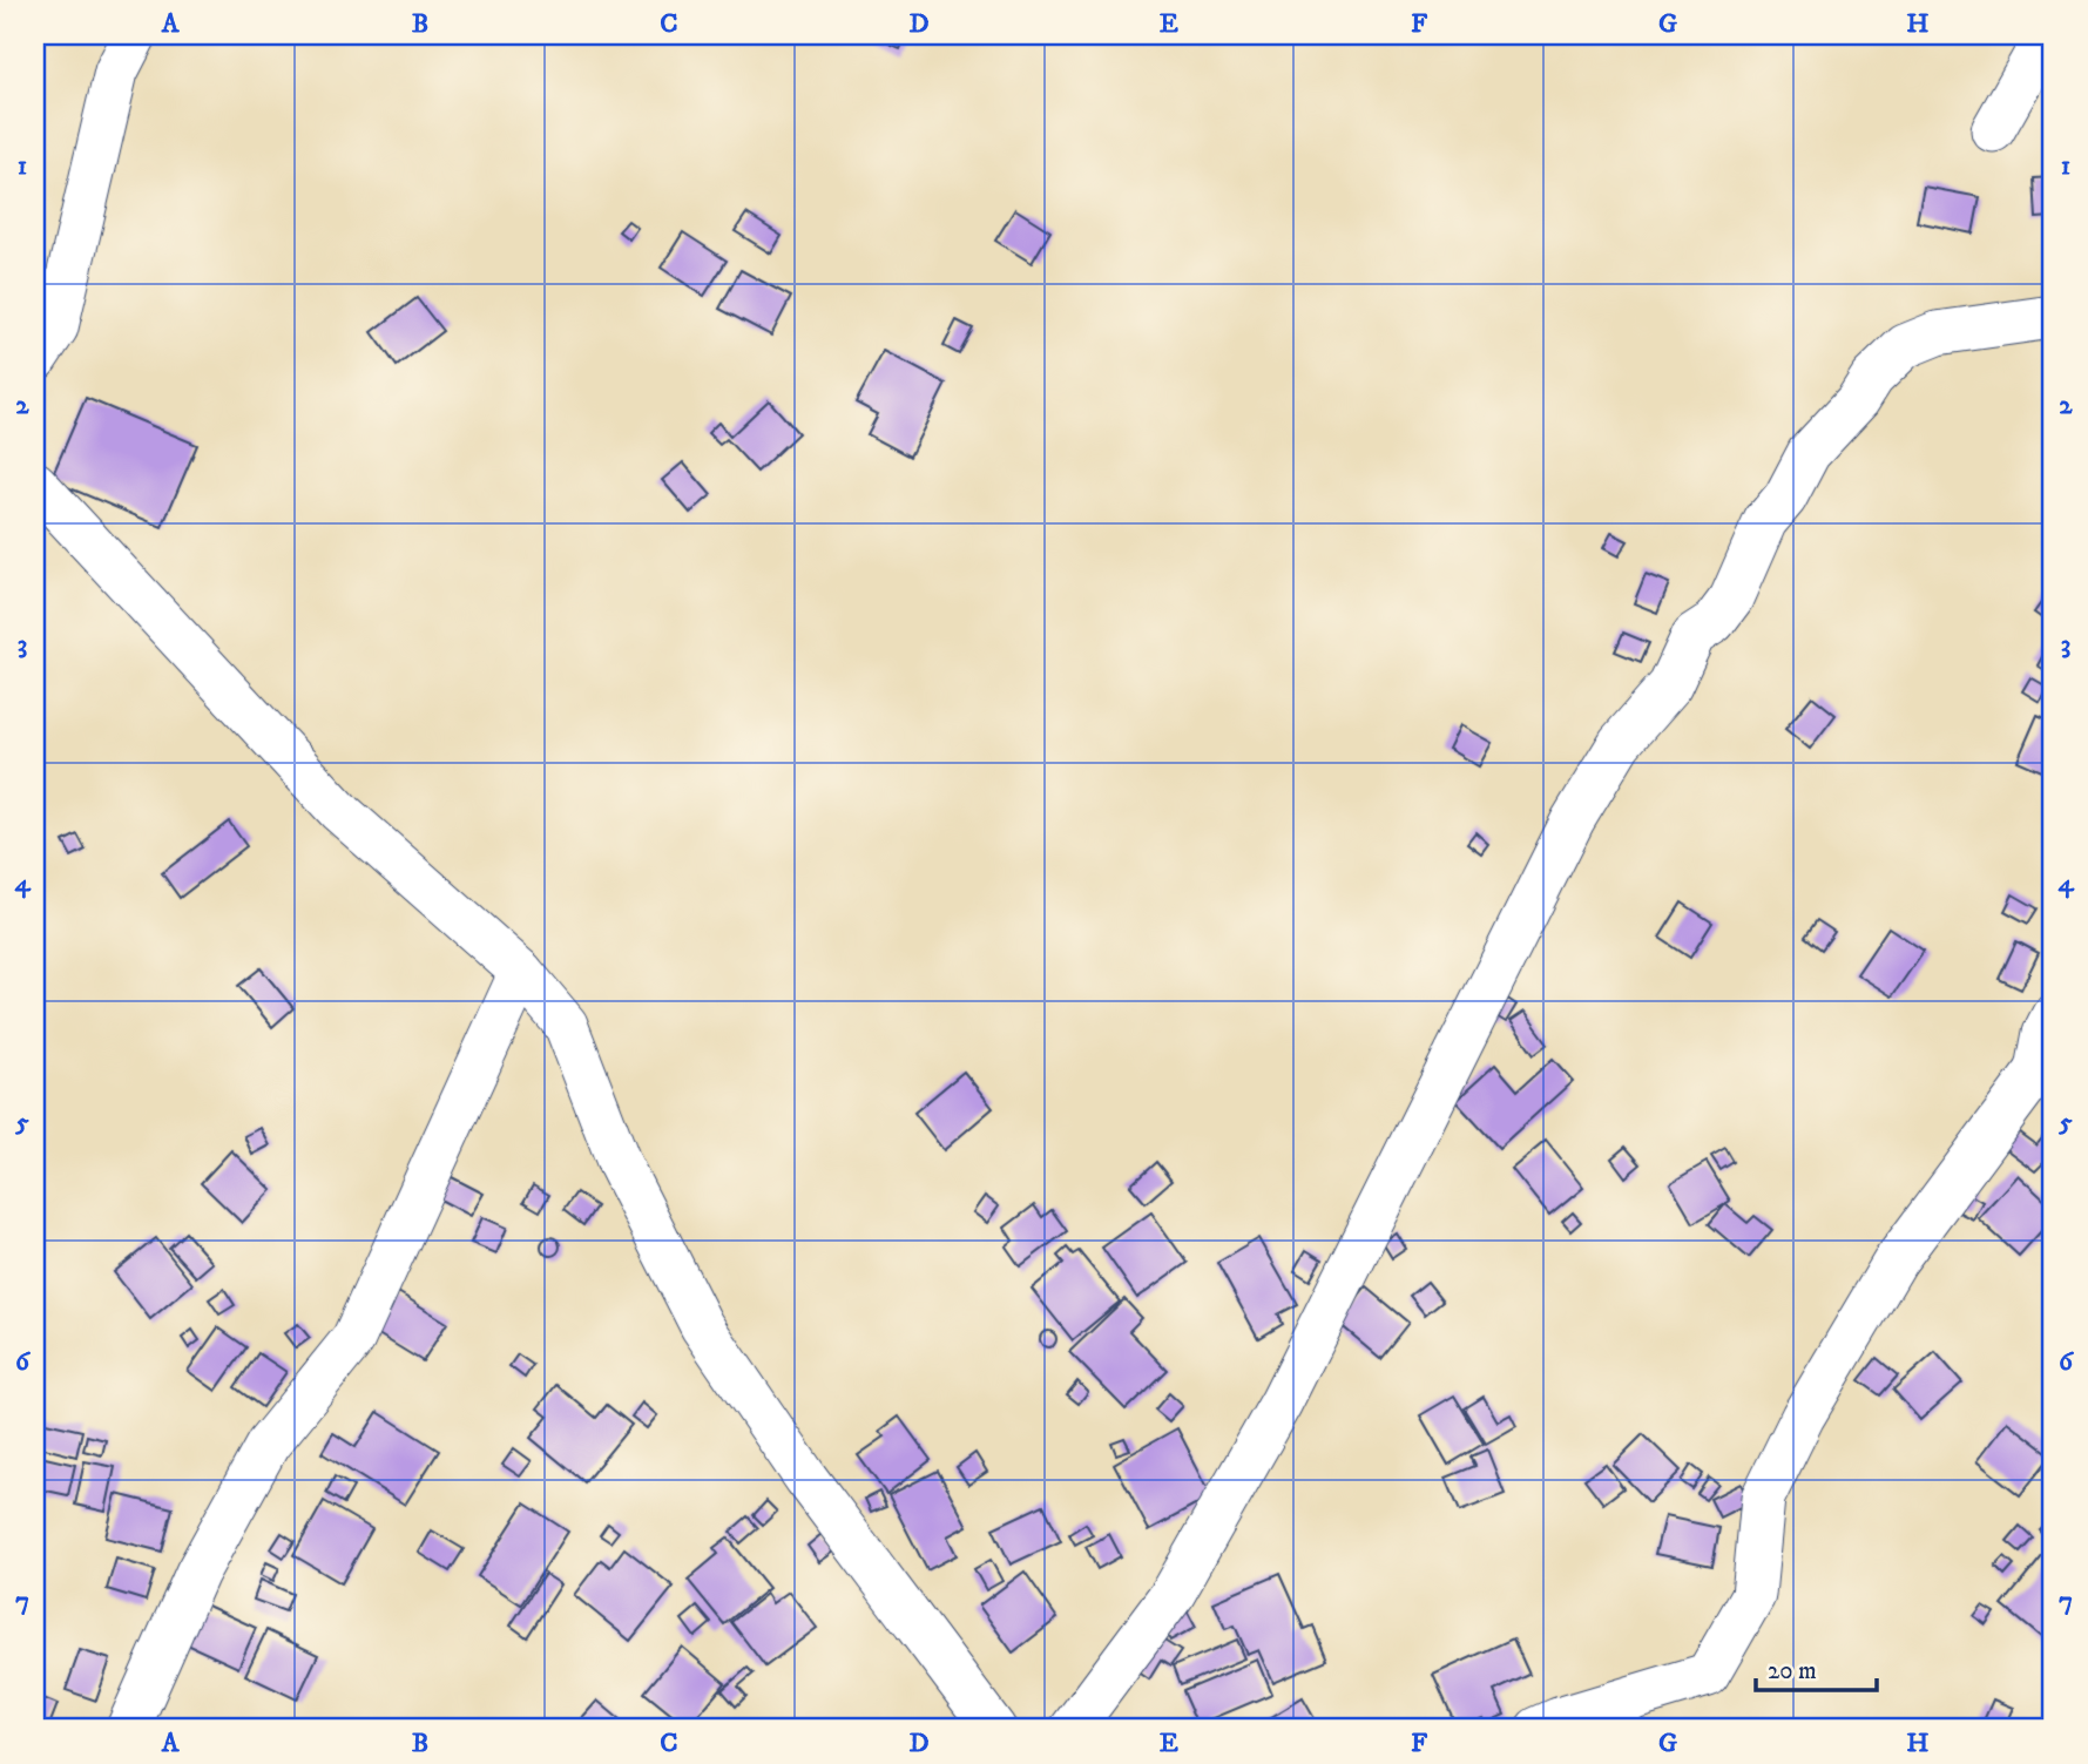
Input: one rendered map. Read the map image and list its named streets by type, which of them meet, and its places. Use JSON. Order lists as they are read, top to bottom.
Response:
{
  "scale_bar": "20 m",
  "grid": {
    "columns": [
      "A",
      "B",
      "C",
      "D",
      "E",
      "F",
      "G",
      "H"
    ],
    "rows": [
      "1",
      "2",
      "3",
      "4",
      "5",
      "6",
      "7"
    ]
  }
}
